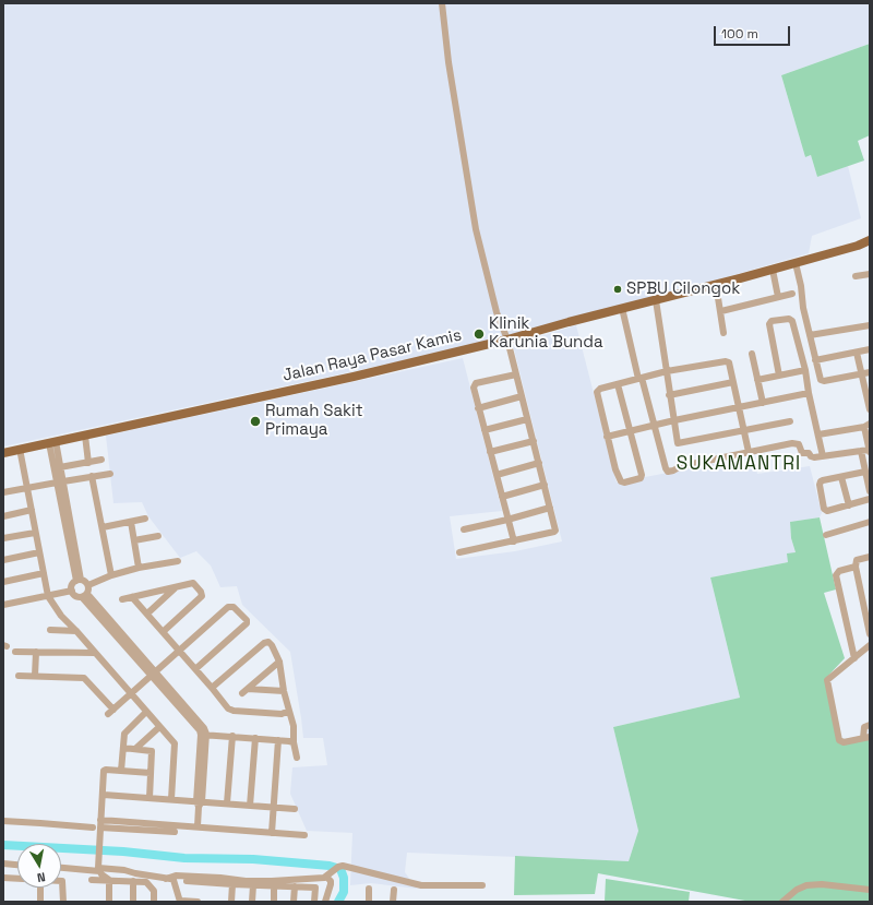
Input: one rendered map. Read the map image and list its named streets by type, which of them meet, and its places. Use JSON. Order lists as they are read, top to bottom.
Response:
{
  "streets": {
    "main road": ["Jalan Raya Pasar Kamis"]
  },
  "districts": ["SUKAMANTRI"],
  "places": ["SPBU Cilongok", "Klinik Karunia Bunda", "Rumah Sakit Primaya"],
  "scale_bar": "100 m",
  "north": "bottom"
}
